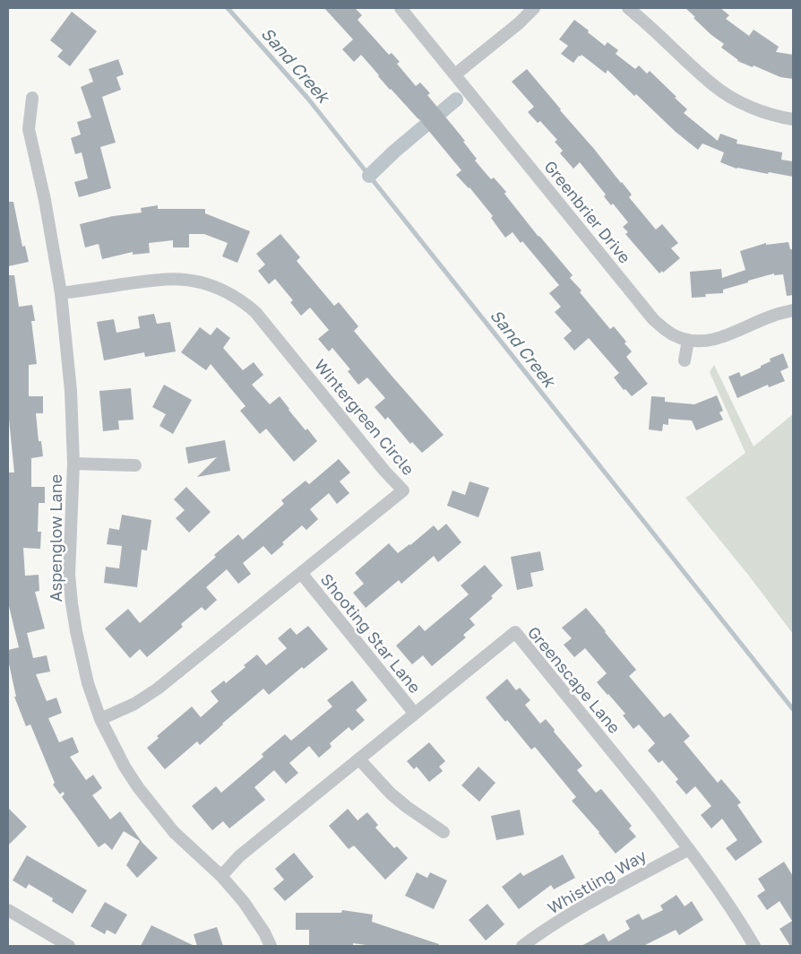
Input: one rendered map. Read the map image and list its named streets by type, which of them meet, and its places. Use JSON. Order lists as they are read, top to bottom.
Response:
{
  "streets": {
    "street": [
      "Greenbrier Drive",
      "Wintergreen Circle",
      "Aspenglow Lane",
      "Shooting Star Lane",
      "Greenscape Lane",
      "Whistling Way"
    ]
  },
  "crossings": [
    ["Wintergreen Circle", "Aspenglow Lane"],
    ["Wintergreen Circle", "Shooting Star Lane"],
    ["Aspenglow Lane", "Greenscape Lane"],
    ["Shooting Star Lane", "Greenscape Lane"],
    ["Greenscape Lane", "Whistling Way"]
  ],
  "water": ["Sand Creek"]
}
